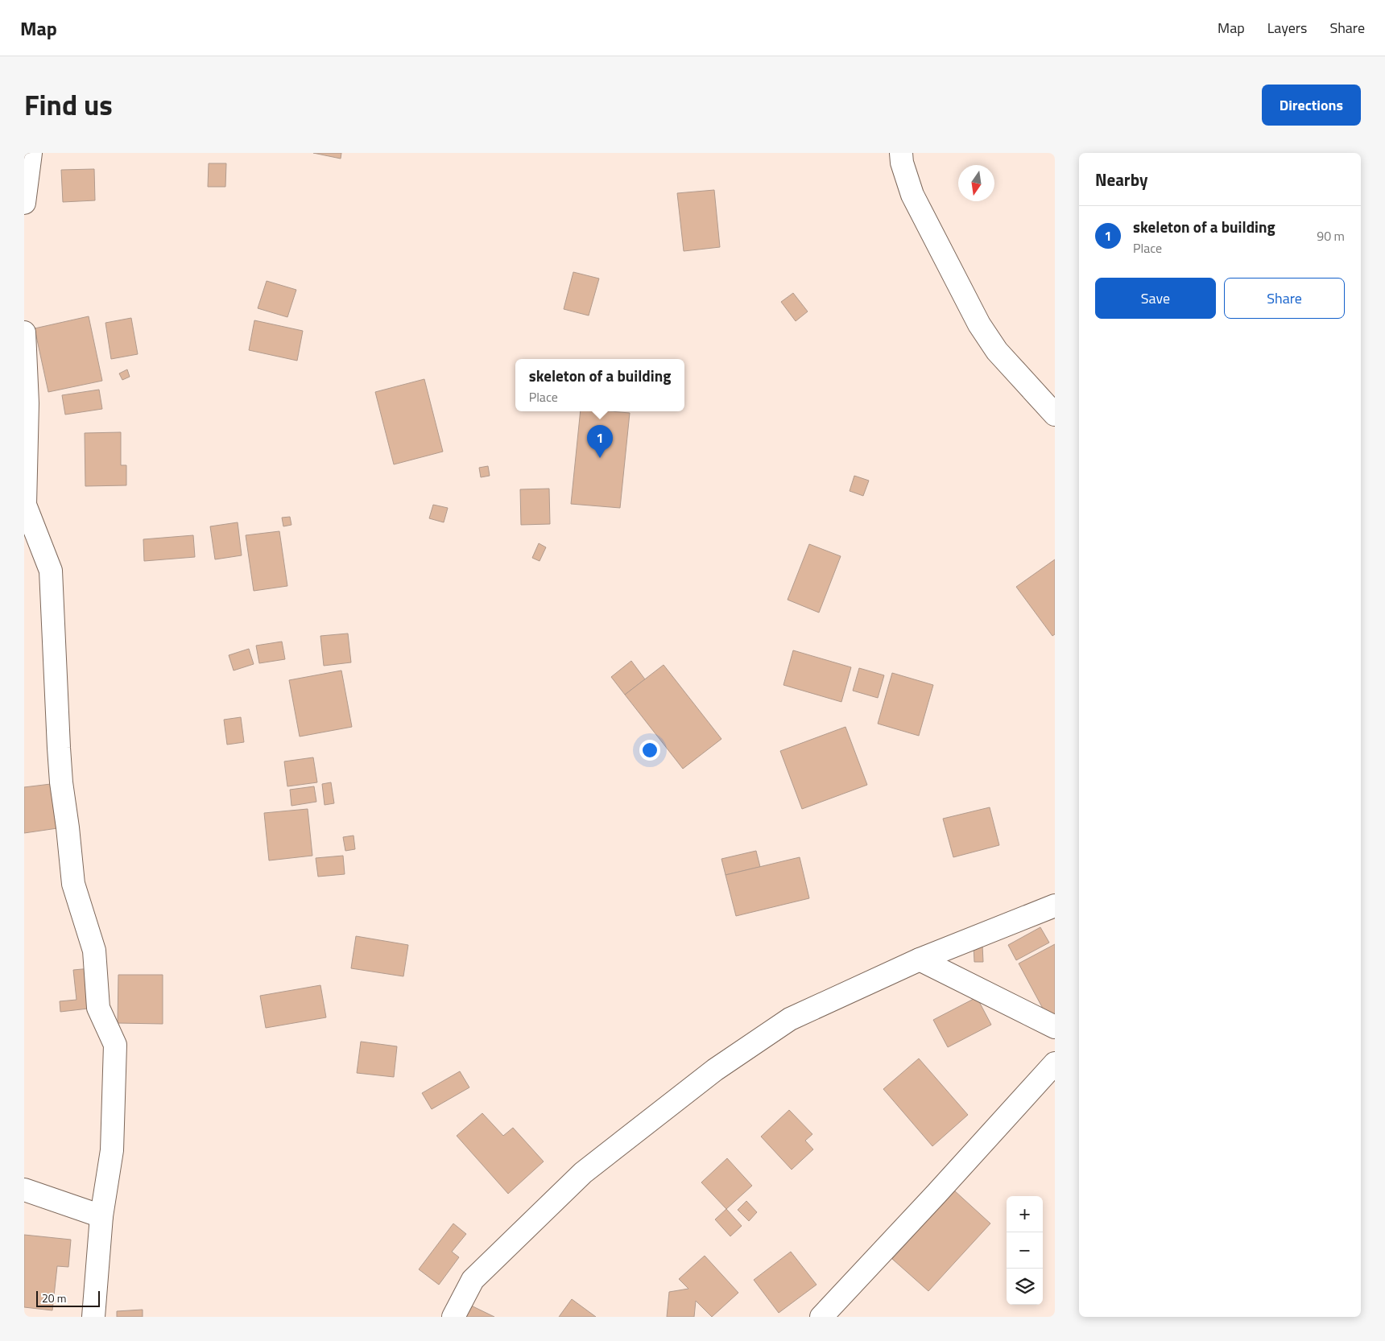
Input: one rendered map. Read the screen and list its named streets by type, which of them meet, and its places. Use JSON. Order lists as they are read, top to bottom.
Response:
{
  "scale_bar": "20 m",
  "north": "bottom",
  "page": {
    "header": "Map",
    "nav": ["Map", "Layers", "Share"],
    "title": "Find us",
    "buttons": [
      "Directions",
      ["Save", "Share"]
    ],
    "heading": "Nearby",
    "list": [
      {
        "mark": "1",
        "name": "skeleton of a building",
        "note": "Place",
        "value": "90 m"
      }
    ],
    "popup": ["skeleton of a building", "Place"],
    "pins": "1",
    "map_buttons": ["+", "−"],
    "scale": "20 m"
  }
}
